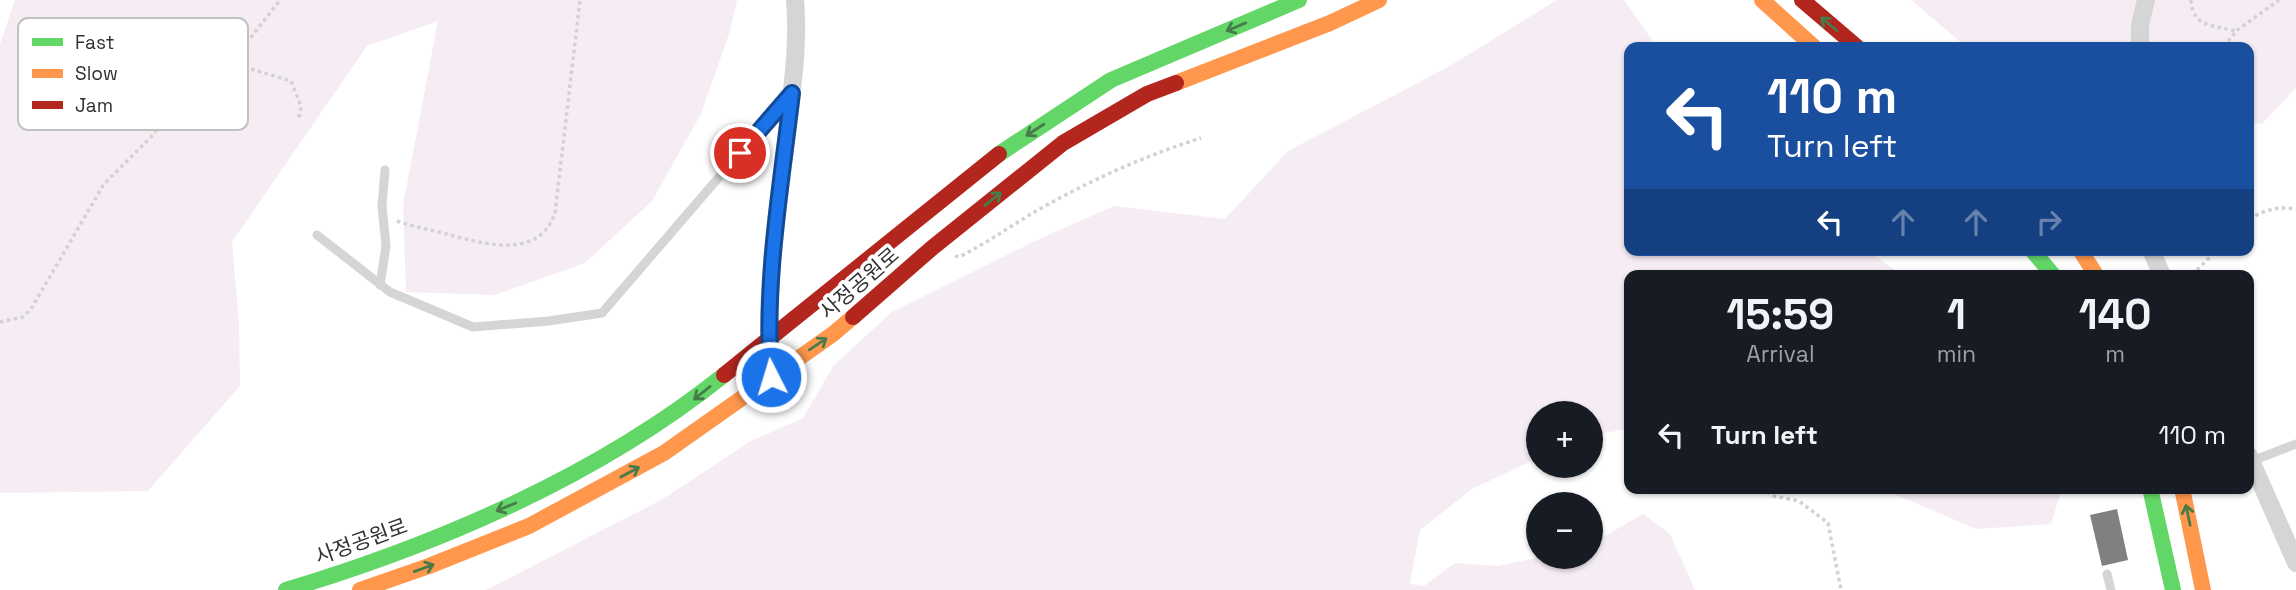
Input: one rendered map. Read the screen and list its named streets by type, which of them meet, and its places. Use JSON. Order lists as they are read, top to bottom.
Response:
{
  "streets": {
    "main road": ["사정공원로"]
  },
  "legend": ["Fast", "Slow", "Jam"],
  "page": {
    "turn": ["110 m", "Turn left"],
    "eta": [
      "15:59",
      "Arrival",
      "1",
      "min",
      "140",
      "m"
    ],
    "list": [
      {
        "name": "Turn left",
        "value": "110 m"
      }
    ],
    "map_buttons": ["+", "−"]
  }
}
